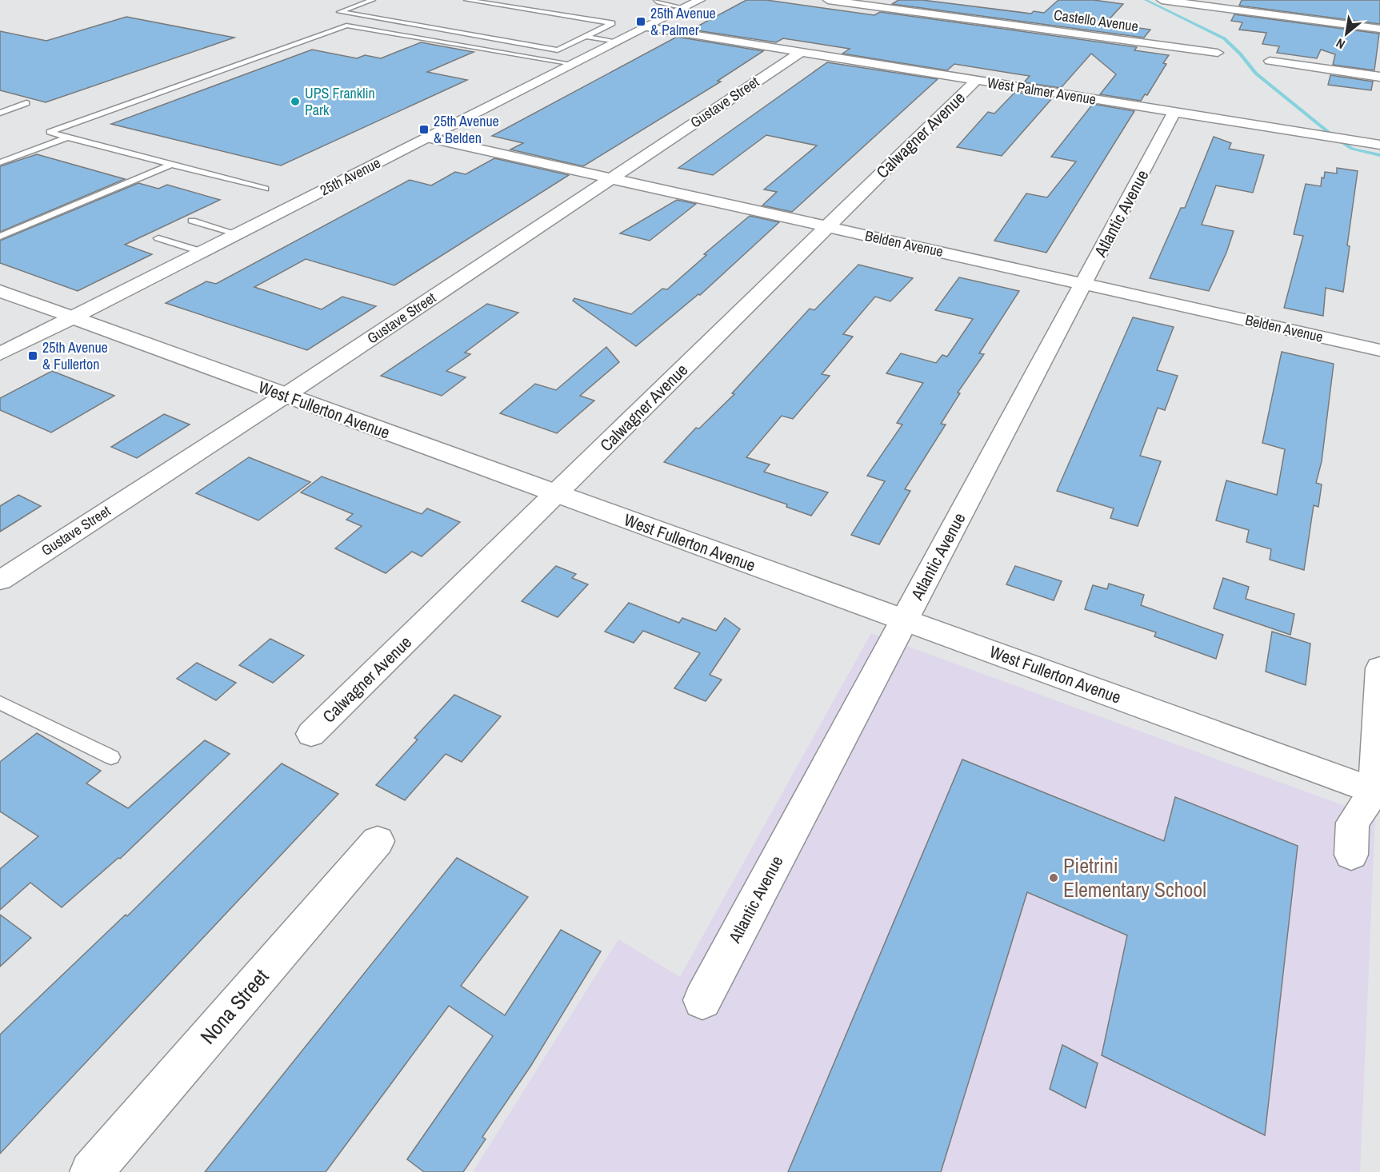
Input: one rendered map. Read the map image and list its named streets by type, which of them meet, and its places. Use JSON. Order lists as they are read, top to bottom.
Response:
{
  "streets": {
    "street": [
      "Castello Avenue",
      "West Palmer Avenue",
      "Gustave Street",
      "Calwagner Avenue",
      "25th Avenue",
      "Atlantic Avenue",
      "Belden Avenue",
      "West Fullerton Avenue",
      "Nona Street"
    ]
  },
  "crossings": [
    ["West Palmer Avenue", "Gustave Street"],
    ["West Palmer Avenue", "Calwagner Avenue"],
    ["West Palmer Avenue", "25th Avenue"],
    ["West Palmer Avenue", "Atlantic Avenue"],
    ["Gustave Street", "Belden Avenue"],
    ["Gustave Street", "West Fullerton Avenue"],
    ["Calwagner Avenue", "Belden Avenue"],
    ["Calwagner Avenue", "West Fullerton Avenue"],
    ["25th Avenue", "Belden Avenue"],
    ["25th Avenue", "West Fullerton Avenue"],
    ["Atlantic Avenue", "Belden Avenue"],
    ["Atlantic Avenue", "West Fullerton Avenue"]
  ],
  "places": {
    "transit": ["25th Avenue & Palmer", "25th Avenue & Belden", "25th Avenue & Fullerton"],
    "other": ["UPS Franklin Park", "Pietrini Elementary School"]
  },
  "north": "bottom left"
}
